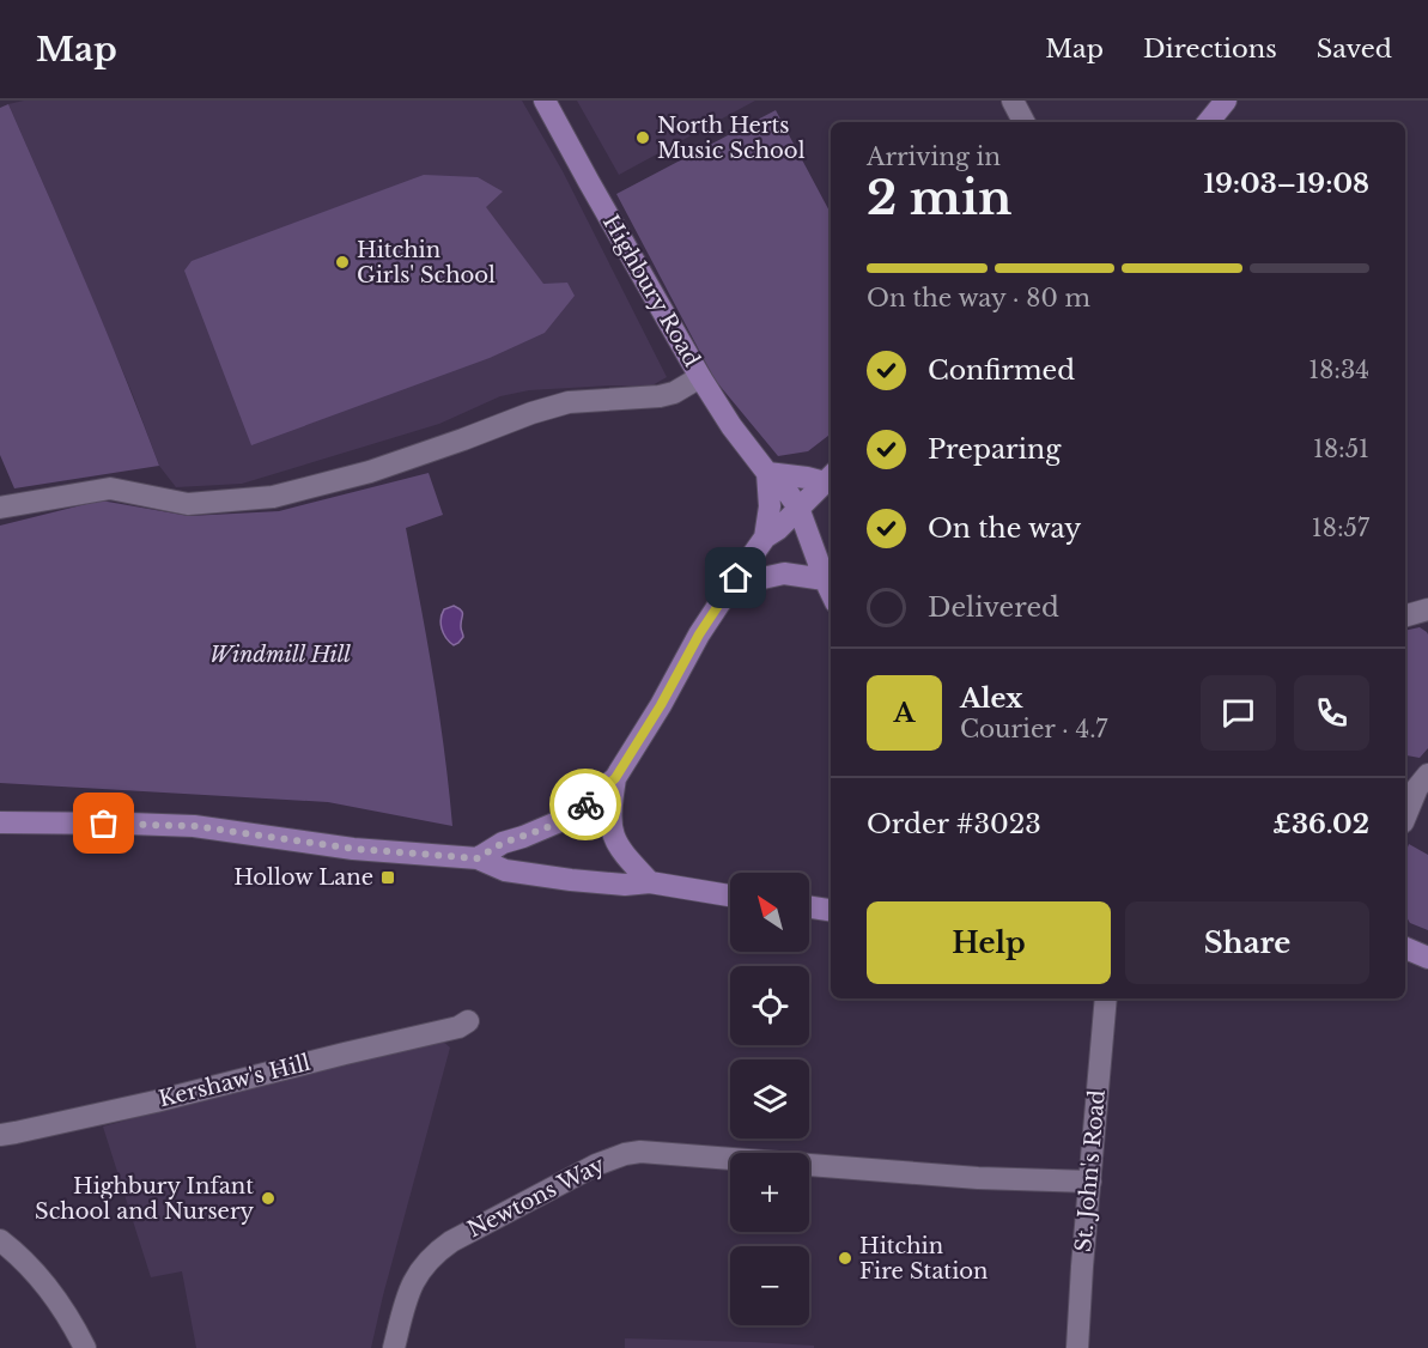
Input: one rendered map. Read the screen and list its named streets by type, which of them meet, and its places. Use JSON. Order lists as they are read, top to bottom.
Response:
{
  "streets": {
    "street": [
      "Highbury Road",
      "Kershaw's Hill",
      "St. John's Road",
      "Newtons Way"
    ]
  },
  "crossings": [
    ["St. John's Road", "Newtons Way"]
  ],
  "parks": ["Windmill Hill"],
  "places": {
    "other": [
      "North Herts Music School",
      "Hitchin Girls' School",
      "Highbury Infant School and Nursery",
      "Hitchin Fire Station"
    ],
    "transit": ["Hollow Lane"]
  },
  "north": "top left",
  "page": {
    "header": "Map",
    "nav": ["Map", "Directions", "Saved"],
    "heading": ["2 min", "Arriving in", "19:03–19:08"],
    "panel": [
      "Alex",
      "Courier · 4.7",
      "Order #3023",
      "£36.02"
    ],
    "bar": "On the way · 80 m",
    "list": [
      ["Confirmed", "18:34"],
      ["Preparing", "18:51"],
      ["On the way", "18:57"],
      "Delivered"
    ],
    "round": "A",
    "map_buttons": ["+", "−"],
    "buttons": ["Help", "Share"]
  }
}
